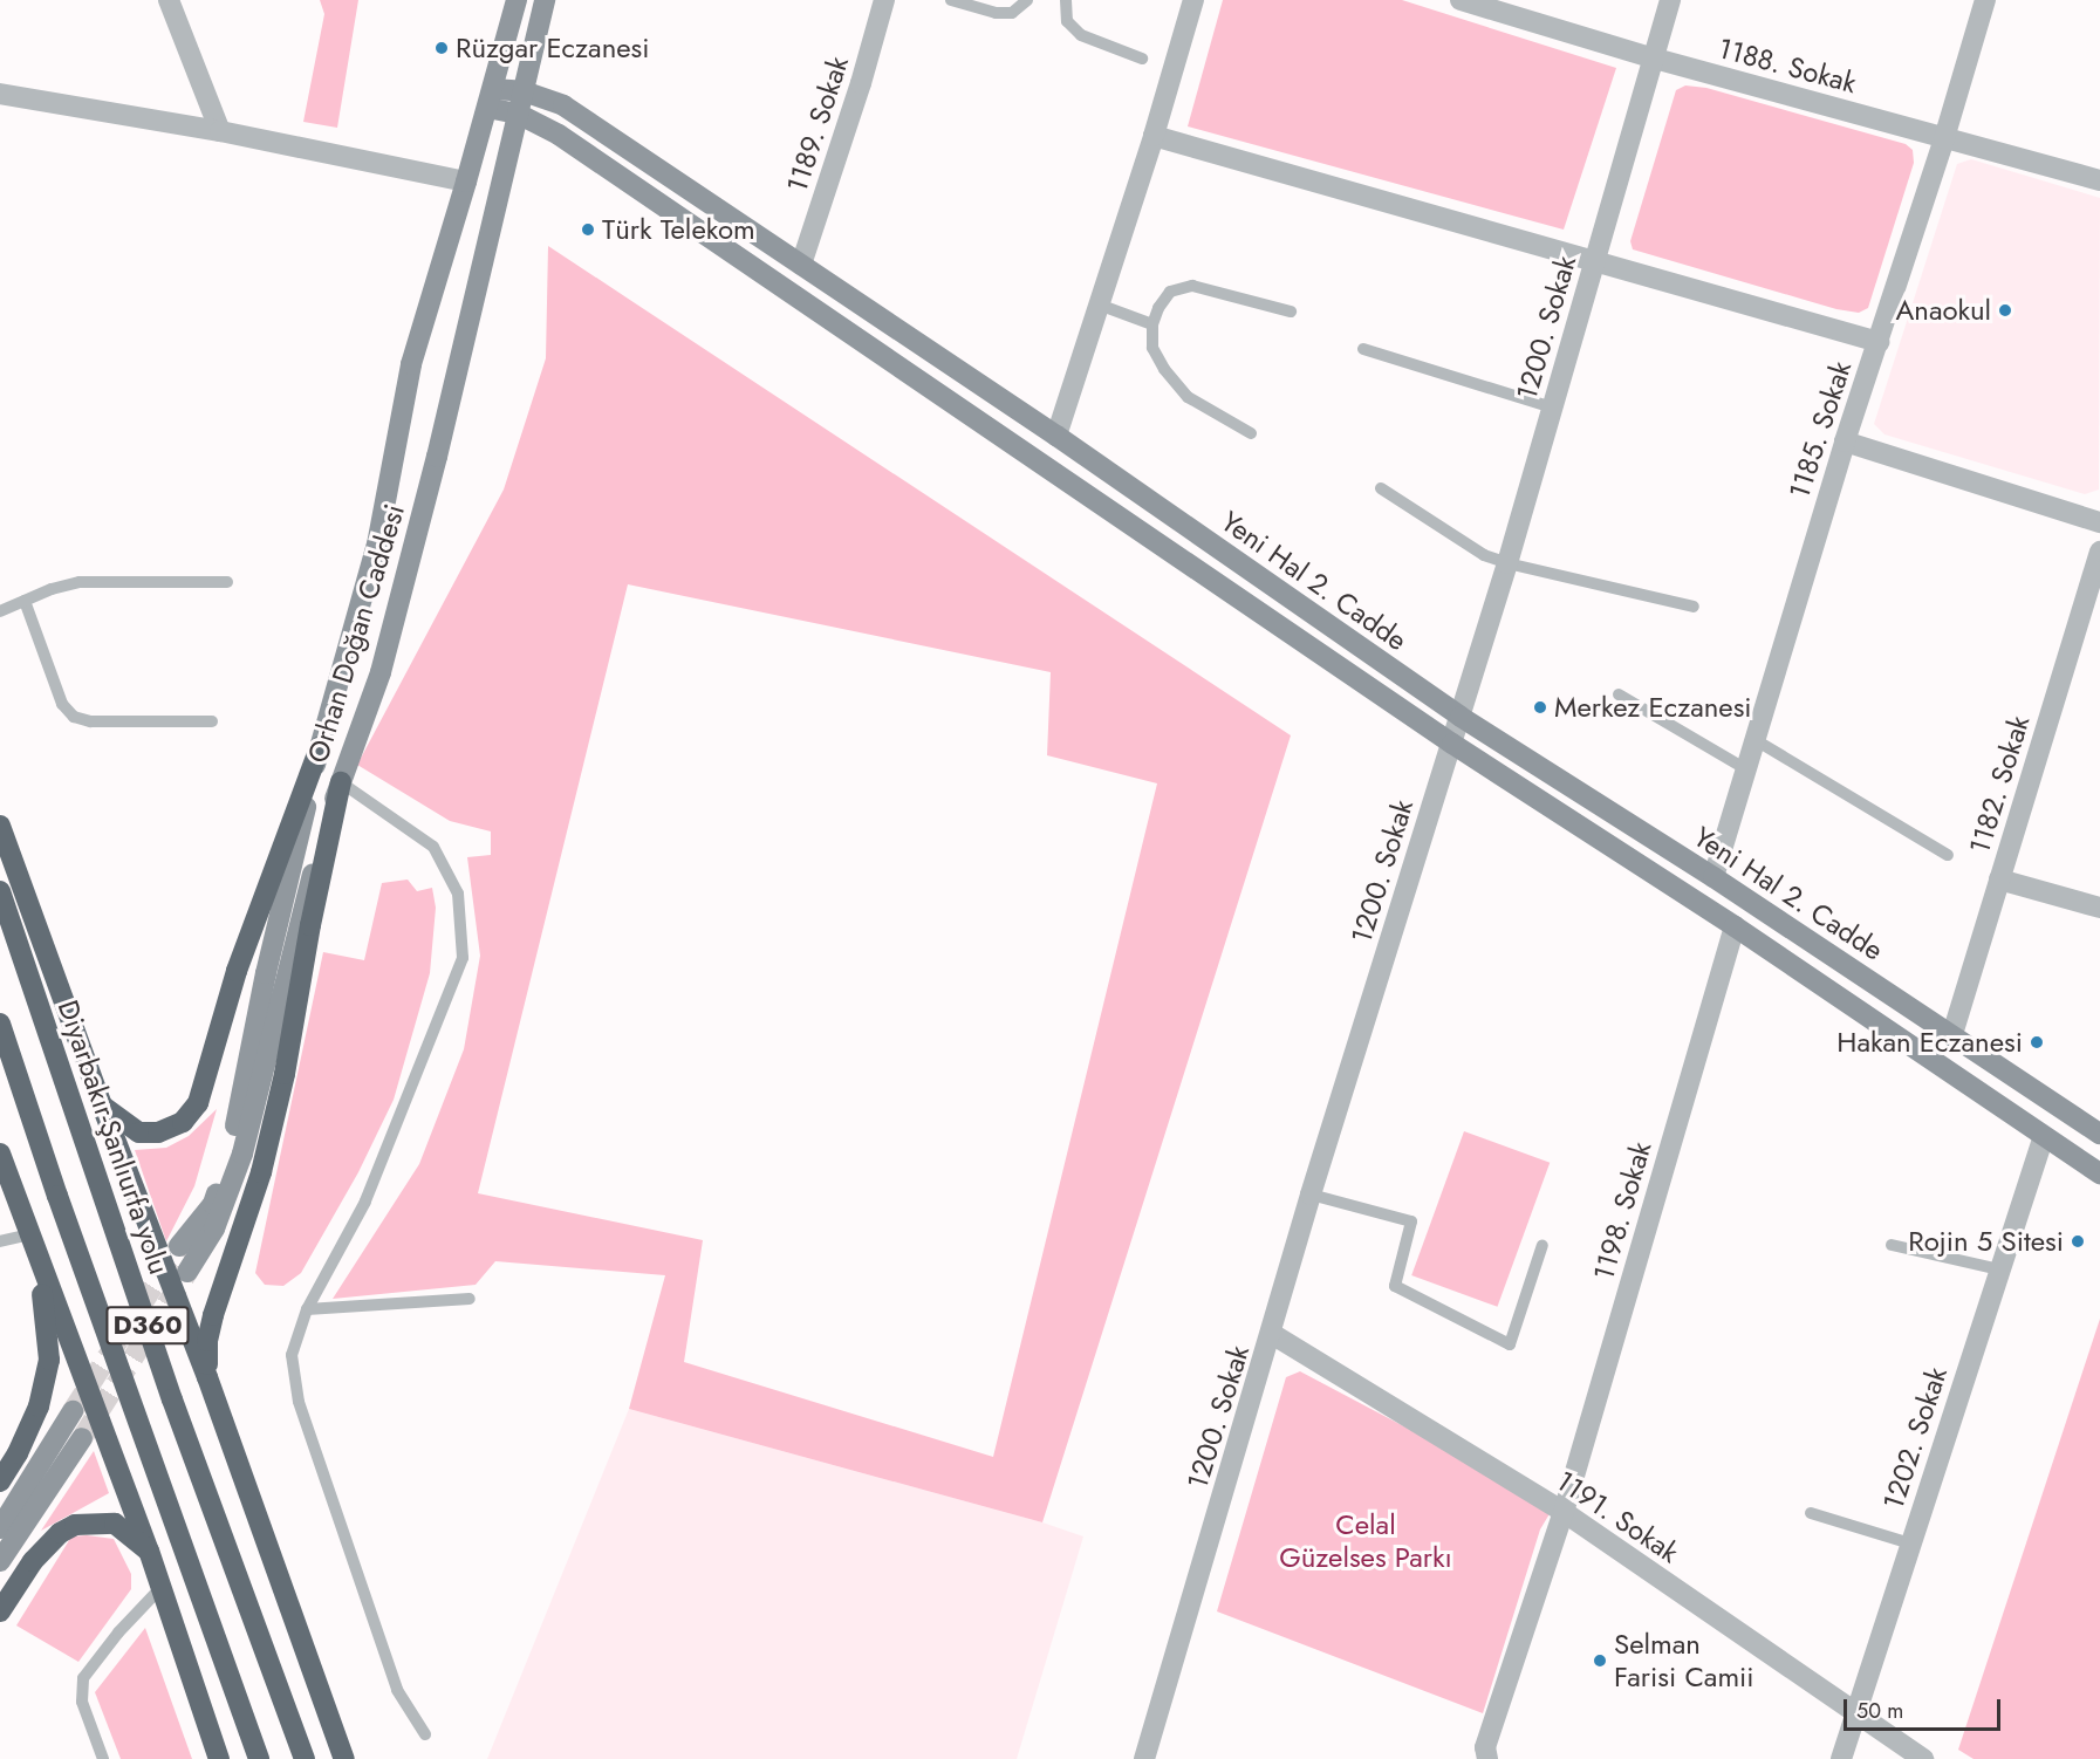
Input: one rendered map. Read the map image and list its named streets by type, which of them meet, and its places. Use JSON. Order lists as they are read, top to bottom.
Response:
{
  "streets": {
    "highway": ["Diyarbakır-Şanlıurfa yolu", "D360"],
    "street": [
      "1188. Sokak",
      "1189. Sokak",
      "1200. Sokak",
      "1185. Sokak",
      "Yeni Hal 2. Cadde",
      "Orhan Doğan Caddesi",
      "1182. Sokak",
      "1198. Sokak",
      "1202. Sokak",
      "1191. Sokak"
    ]
  },
  "crossings": [
    ["1188. Sokak", "1200. Sokak"],
    ["1188. Sokak", "1185. Sokak"],
    ["1189. Sokak", "Yeni Hal 2. Cadde"],
    ["1200. Sokak", "Yeni Hal 2. Cadde"],
    ["1200. Sokak", "1191. Sokak"],
    ["1185. Sokak", "Yeni Hal 2. Cadde"],
    ["Yeni Hal 2. Cadde", "Orhan Doğan Caddesi"],
    ["Yeni Hal 2. Cadde", "1182. Sokak"],
    ["1198. Sokak", "1191. Sokak"],
    ["1202. Sokak", "1191. Sokak"]
  ],
  "parks": ["Celal Güzelses Parkı"],
  "places": [
    "Rüzgar Eczanesi",
    "Türk Telekom",
    "Anaokul",
    "Merkez Eczanesi",
    "Hakan Eczanesi",
    "Rojin 5 Sitesi",
    "Selman Farisi Camii"
  ],
  "scale_bar": "50 m"
}
